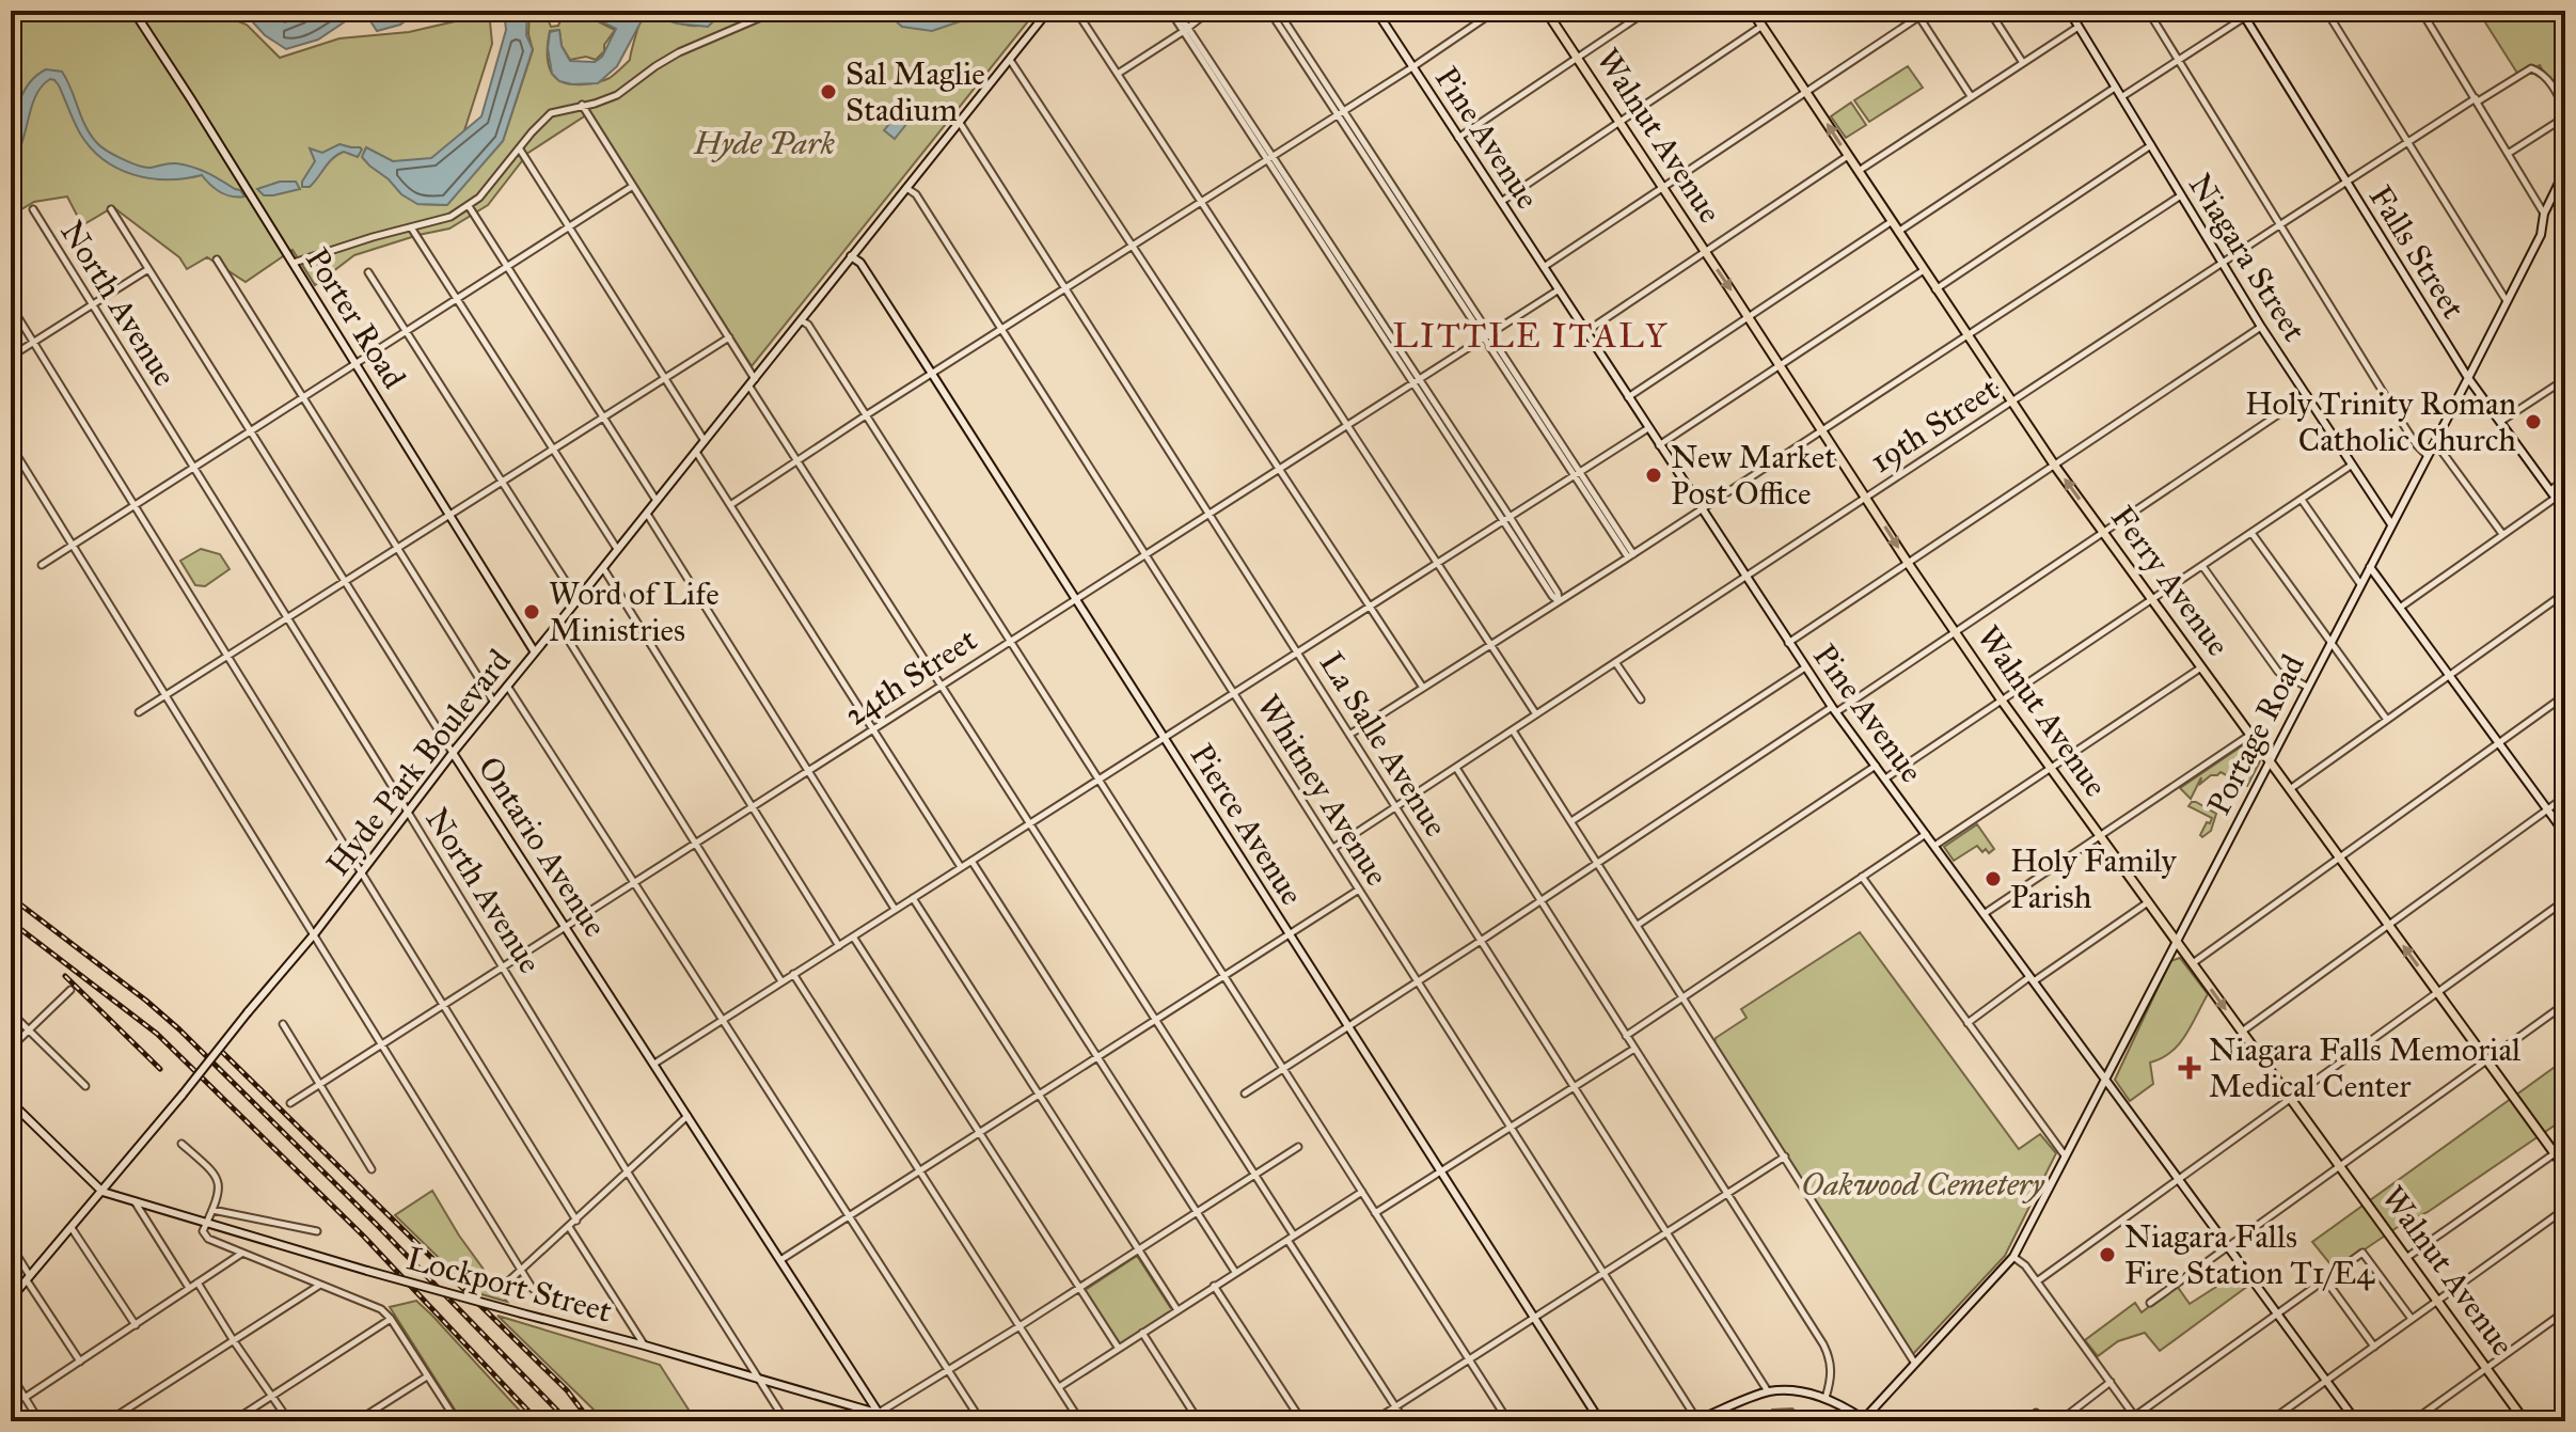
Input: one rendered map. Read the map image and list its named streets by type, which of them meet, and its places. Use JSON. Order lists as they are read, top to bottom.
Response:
{
  "streets": {
    "main road": ["Walnut Avenue", "Ferry Avenue"],
    "street": [
      "Pine Avenue",
      "Falls Street",
      "Niagara Street",
      "North Avenue",
      "Porter Road",
      "19th Street",
      "24th Street",
      "Portage Road",
      "La Salle Avenue",
      "Hyde Park Boulevard",
      "Whitney Avenue",
      "Pierce Avenue",
      "Ontario Avenue",
      "Lockport Street"
    ]
  },
  "crossings": [
    ["Walnut Avenue", "19th Street"],
    ["Walnut Avenue", "Portage Road"],
    ["Pine Avenue", "19th Street"],
    ["Pine Avenue", "24th Street"],
    ["Pine Avenue", "Portage Road"],
    ["Falls Street", "19th Street"],
    ["Falls Street", "Portage Road"],
    ["Niagara Street", "19th Street"],
    ["Niagara Street", "Portage Road"],
    ["North Avenue", "24th Street"],
    ["North Avenue", "Hyde Park Boulevard"],
    ["North Avenue", "Lockport Street"],
    ["Porter Road", "Hyde Park Boulevard"],
    ["19th Street", "Ferry Avenue"],
    ["19th Street", "La Salle Avenue"],
    ["19th Street", "Whitney Avenue"],
    ["Ferry Avenue", "Portage Road"],
    ["24th Street", "La Salle Avenue"],
    ["24th Street", "Whitney Avenue"],
    ["24th Street", "Pierce Avenue"],
    ["24th Street", "Ontario Avenue"],
    ["La Salle Avenue", "Hyde Park Boulevard"],
    ["Hyde Park Boulevard", "Whitney Avenue"],
    ["Hyde Park Boulevard", "Pierce Avenue"],
    ["Hyde Park Boulevard", "Ontario Avenue"],
    ["Hyde Park Boulevard", "Lockport Street"],
    ["Ontario Avenue", "Lockport Street"]
  ],
  "districts": ["LITTLE ITALY"],
  "parks": ["Hyde Park", "Oakwood Cemetery"],
  "places": {
    "other": [
      "Sal Maglie Stadium",
      "Holy Trinity Roman Catholic Church",
      "New Market Post Office",
      "Word of Life Ministries",
      "Holy Family Parish",
      "Niagara Falls Fire Station T1/E4"
    ],
    "health": ["Niagara Falls Memorial Medical Center"]
  }
}
